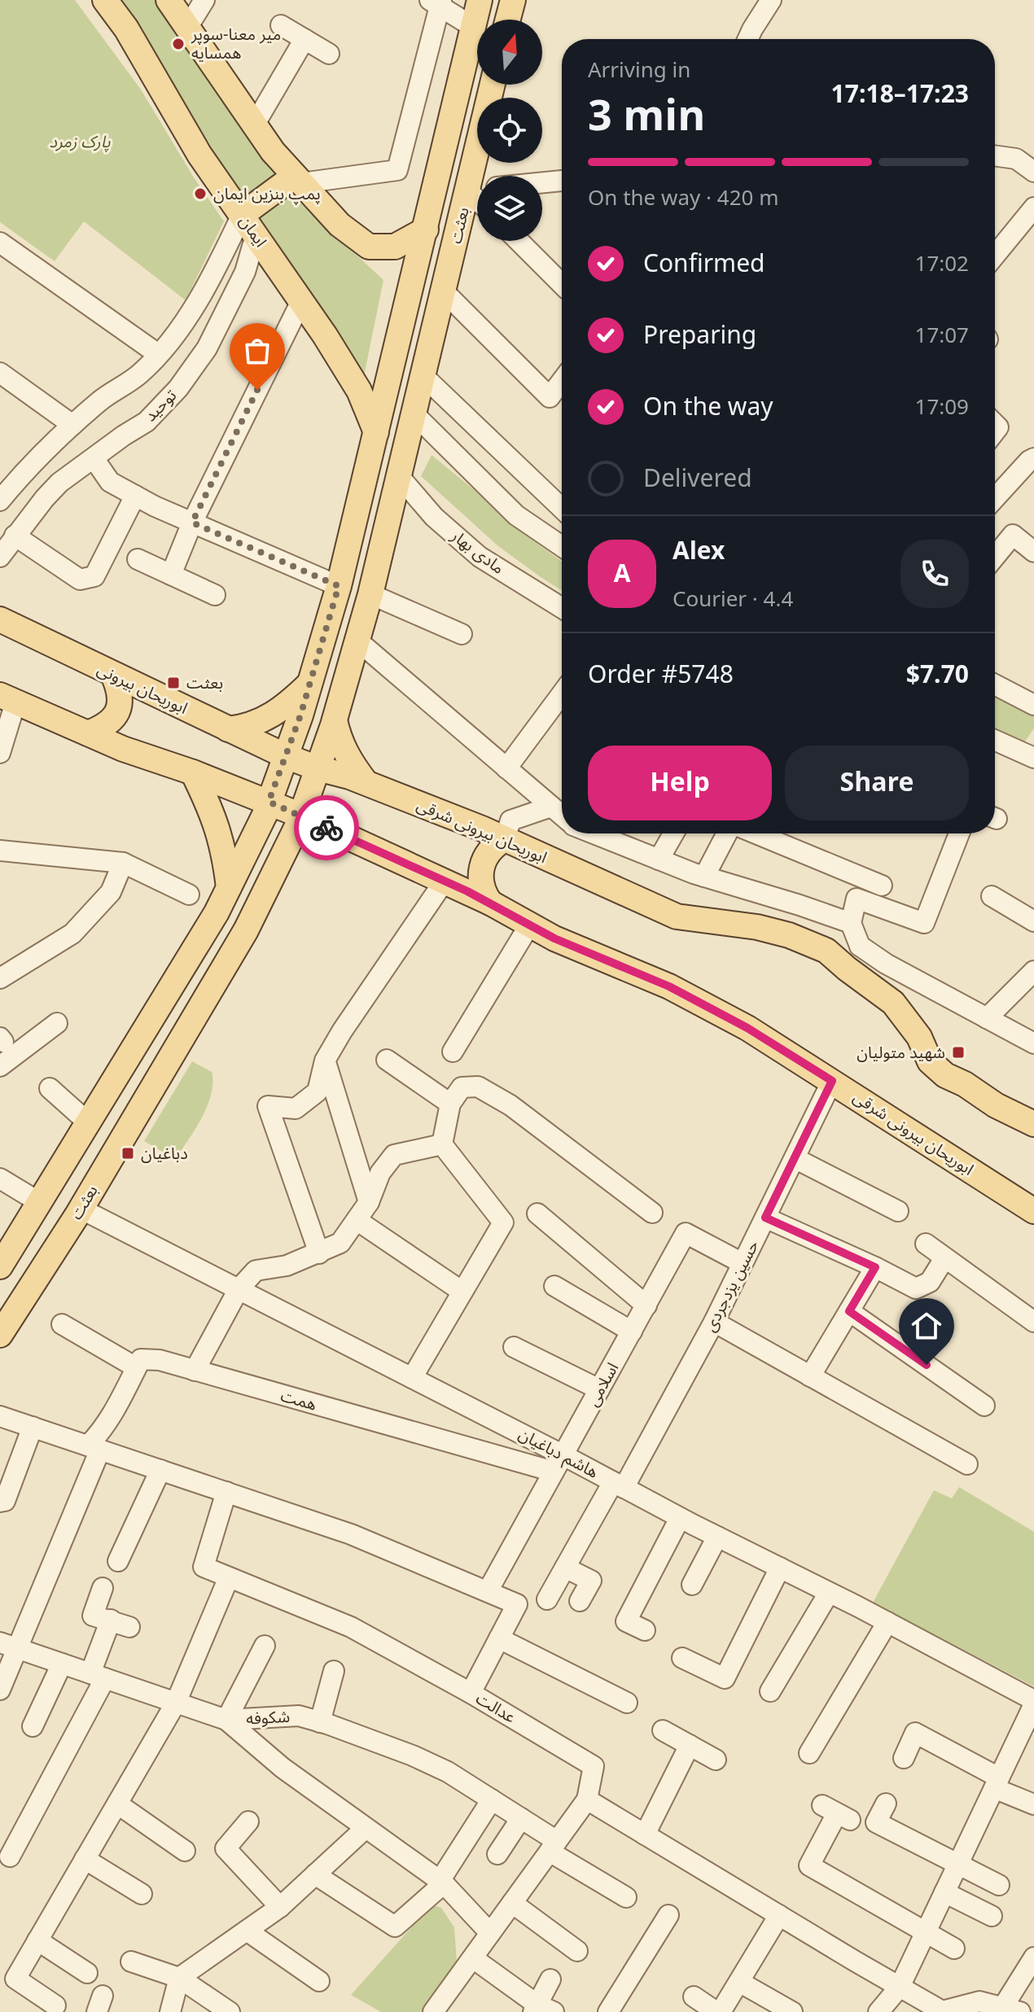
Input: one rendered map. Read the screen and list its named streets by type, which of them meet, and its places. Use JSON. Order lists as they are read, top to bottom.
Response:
{
  "streets": {
    "main road": [
      "بعثت",
      "ایمان",
      "ابوریحان بیرونی",
      "ابوریحان بیرونی شرقی"
    ],
    "street": [
      "توحید",
      "مادی بهار",
      "حسین یزدجردی",
      "اسلامی",
      "همت",
      "هاشم دباغیان",
      "عدالت",
      "شکوفه"
    ]
  },
  "crossings": [
    ["بعثت", "ایمان"],
    ["بعثت", "مادی بهار"],
    ["بعثت", "ابوریحان بیرونی"],
    ["بعثت", "ابوریحان بیرونی شرقی"],
    ["بعثت", "هاشم دباغیان"],
    ["ایمان", "توحید"],
    ["ابوریحان بیرونی", "ابوریحان بیرونی شرقی"],
    ["ابوریحان بیرونی شرقی", "حسین یزدجردی"],
    ["حسین یزدجردی", "اسلامی"],
    ["حسین یزدجردی", "هاشم دباغیان"],
    ["اسلامی", "همت"],
    ["اسلامی", "هاشم دباغیان"],
    ["اسلامی", "عدالت"],
    ["همت", "هاشم دباغیان"]
  ],
  "parks": ["پارک زمرد"],
  "places": {
    "other": ["میر معنا-سوپر همسایه", "پمپ بنزین ایمان"],
    "transit": ["بعثت", "شهید متولیان", "دباغیان"]
  },
  "north": "top",
  "page": {
    "heading": ["3 min", "Arriving in", "17:18–17:23"],
    "panel": [
      "Alex",
      "Courier · 4.4",
      "Order #5748",
      "$7.70"
    ],
    "bar": "On the way · 420 m",
    "list": [
      ["Confirmed", "17:02"],
      ["Preparing", "17:07"],
      ["On the way", "17:09"],
      "Delivered"
    ],
    "round": "A",
    "buttons": ["Help", "Share"]
  }
}
